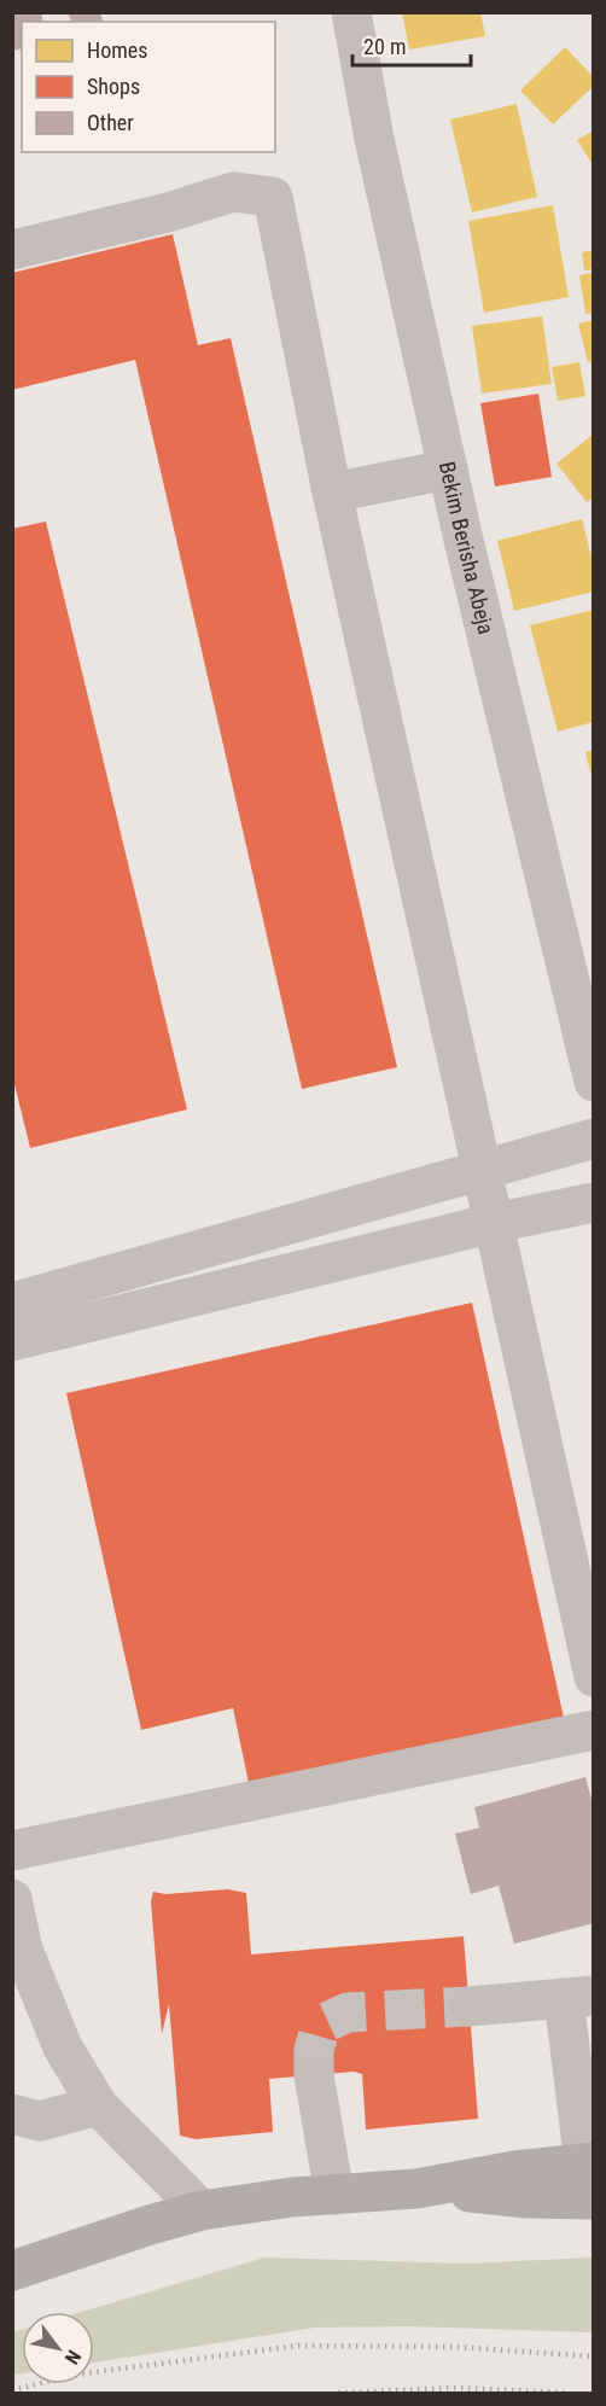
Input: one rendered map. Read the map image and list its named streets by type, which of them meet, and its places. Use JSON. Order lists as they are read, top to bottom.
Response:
{
  "streets": {
    "street": ["Bekim Berisha Abeja"]
  },
  "legend": ["Homes", "Shops", "Other"],
  "scale_bar": "20 m",
  "north": "bottom right"
}
